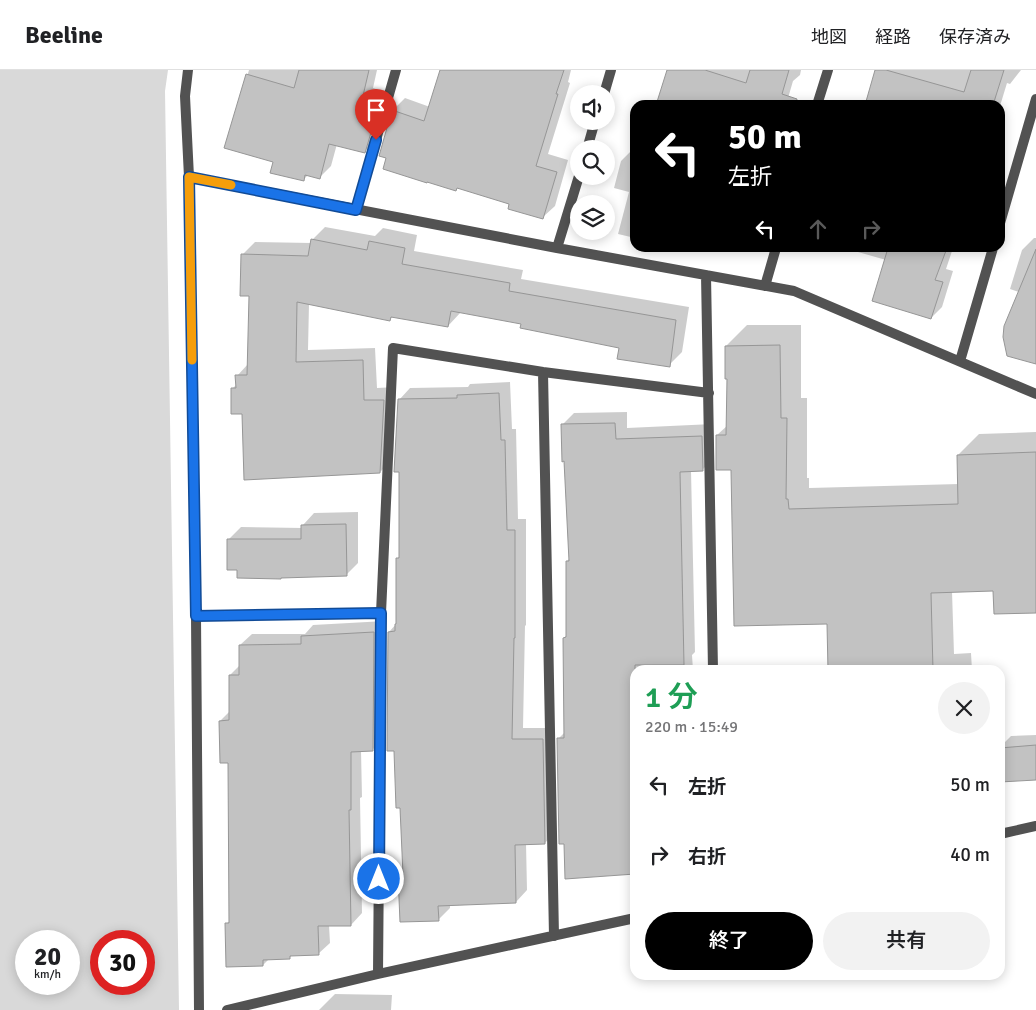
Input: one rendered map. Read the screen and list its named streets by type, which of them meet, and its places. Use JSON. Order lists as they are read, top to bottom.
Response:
{
  "page": {
    "header": "Beeline",
    "nav": ["地図", "経路", "保存済み"],
    "turn": ["50 m", "左折"],
    "heading": ["1 分", "220 m · 15:49"],
    "list": [
      {
        "name": "左折",
        "value": "50 m"
      },
      {
        "name": "右折",
        "value": "40 m"
      }
    ],
    "buttons": ["終了", "共有"],
    "speed": "20 km/h",
    "limit": "30"
  }
}
